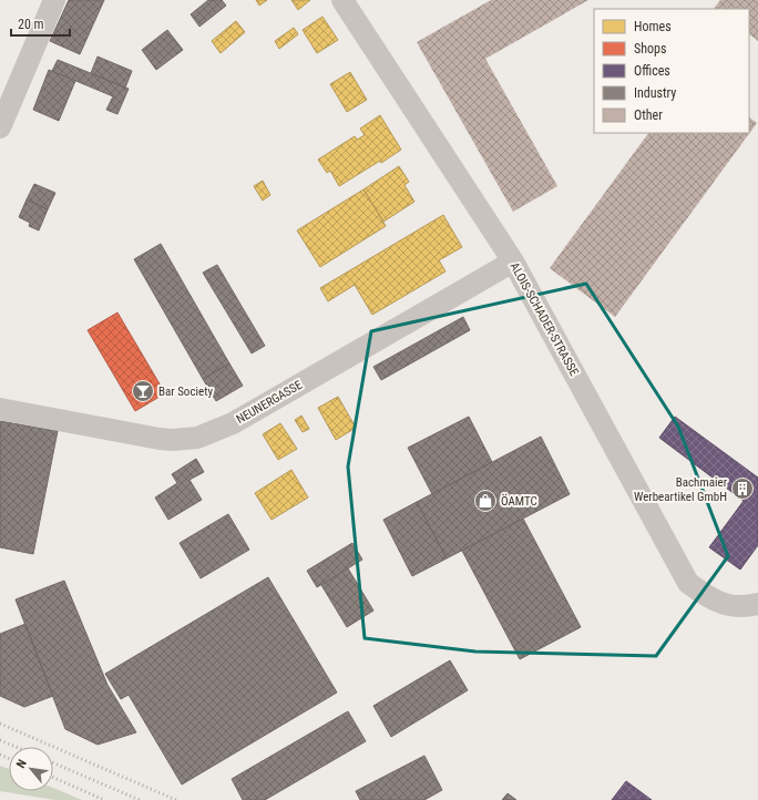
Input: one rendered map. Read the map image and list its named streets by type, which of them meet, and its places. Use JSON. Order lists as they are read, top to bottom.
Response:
{
  "streets": {
    "street": ["ALOIS-SCHADER-STRASSE", "NEUNERGASSE"]
  },
  "crossings": [
    ["ALOIS-SCHADER-STRASSE", "NEUNERGASSE"]
  ],
  "places": {
    "bar": ["Bar Society"],
    "building": ["Bachmaier Werbeartikel GmbH"],
    "shop": ["ÖAMTC"]
  },
  "legend": [
    "Homes",
    "Shops",
    "Offices",
    "Industry",
    "Other"
  ],
  "scale_bar": "20 m",
  "north": "top left"
}
